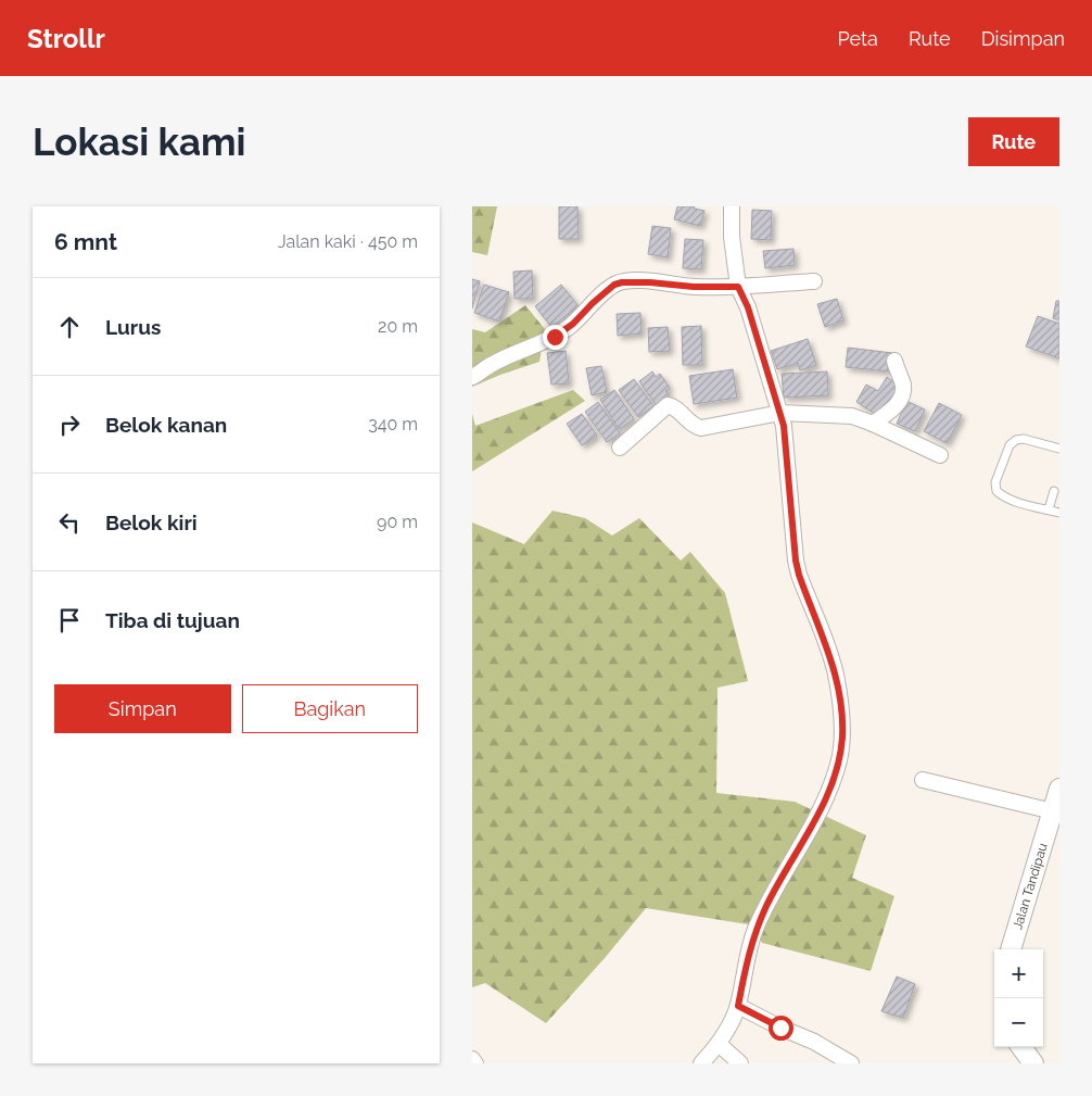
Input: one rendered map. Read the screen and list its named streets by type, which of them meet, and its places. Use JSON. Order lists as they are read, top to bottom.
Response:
{
  "streets": {
    "street": ["Jalan Tandipau"]
  },
  "page": {
    "header": "Strollr",
    "nav": ["Peta", "Rute", "Disimpan"],
    "buttons": [
      "Rute",
      ["Simpan", "Bagikan"]
    ],
    "title": "Lokasi kami",
    "heading": ["6 mnt", "Jalan kaki · 450 m"],
    "list": [
      ["Lurus", "20 m"],
      ["Belok kanan", "340 m"],
      ["Belok kiri", "90 m"],
      "Tiba di tujuan"
    ],
    "map_buttons": ["+", "−"]
  }
}
